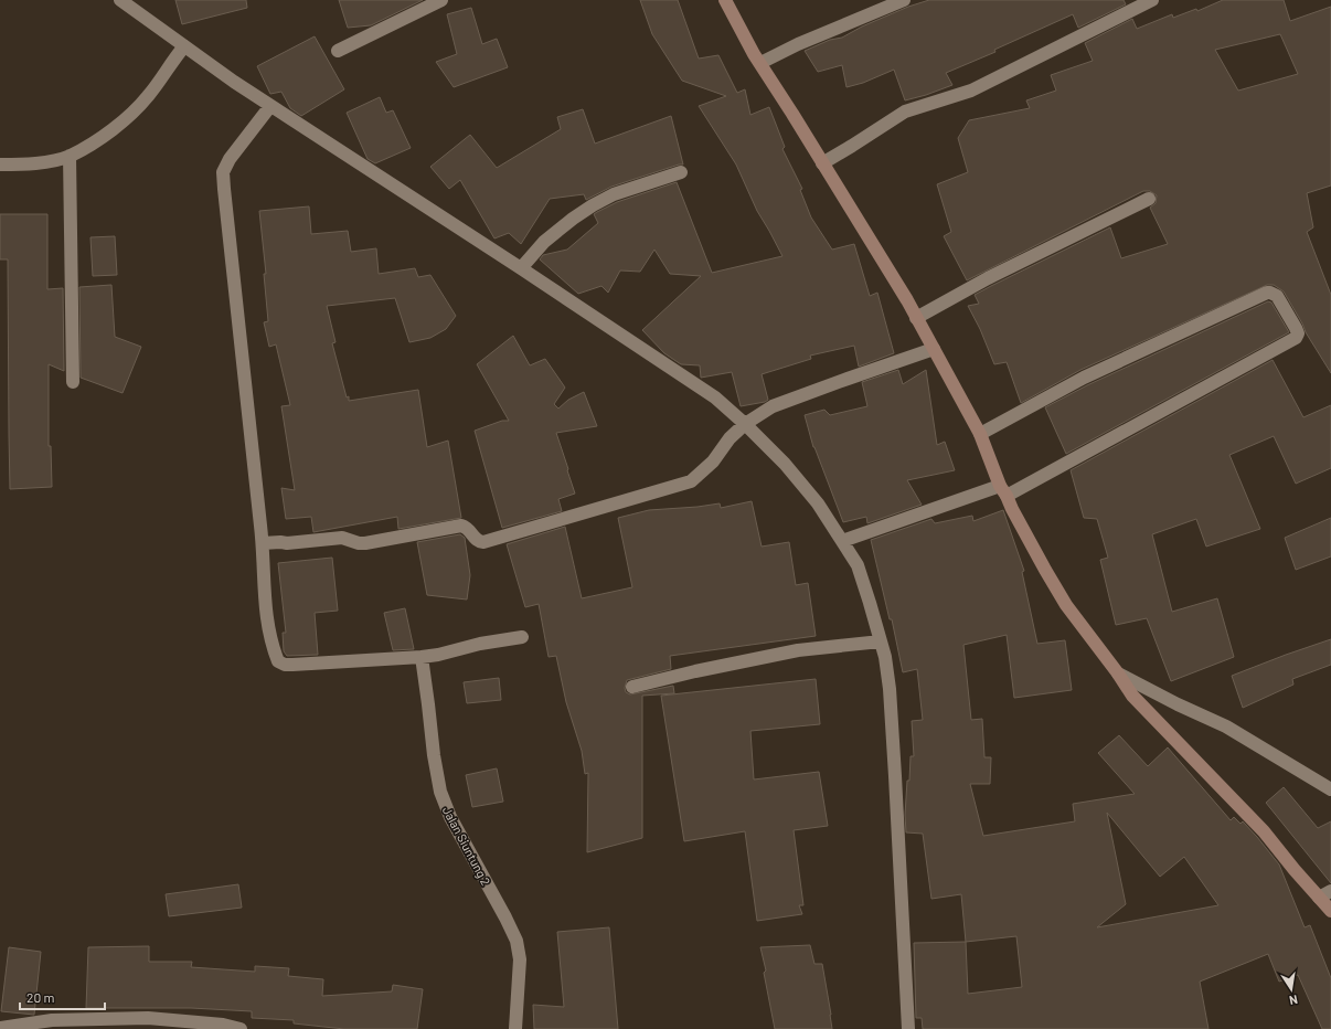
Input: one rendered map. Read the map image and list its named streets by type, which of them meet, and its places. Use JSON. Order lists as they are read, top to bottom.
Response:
{
  "streets": {
    "street": ["Jalan Siuntung 2"]
  },
  "scale_bar": "20 m",
  "north": "bottom"
}
